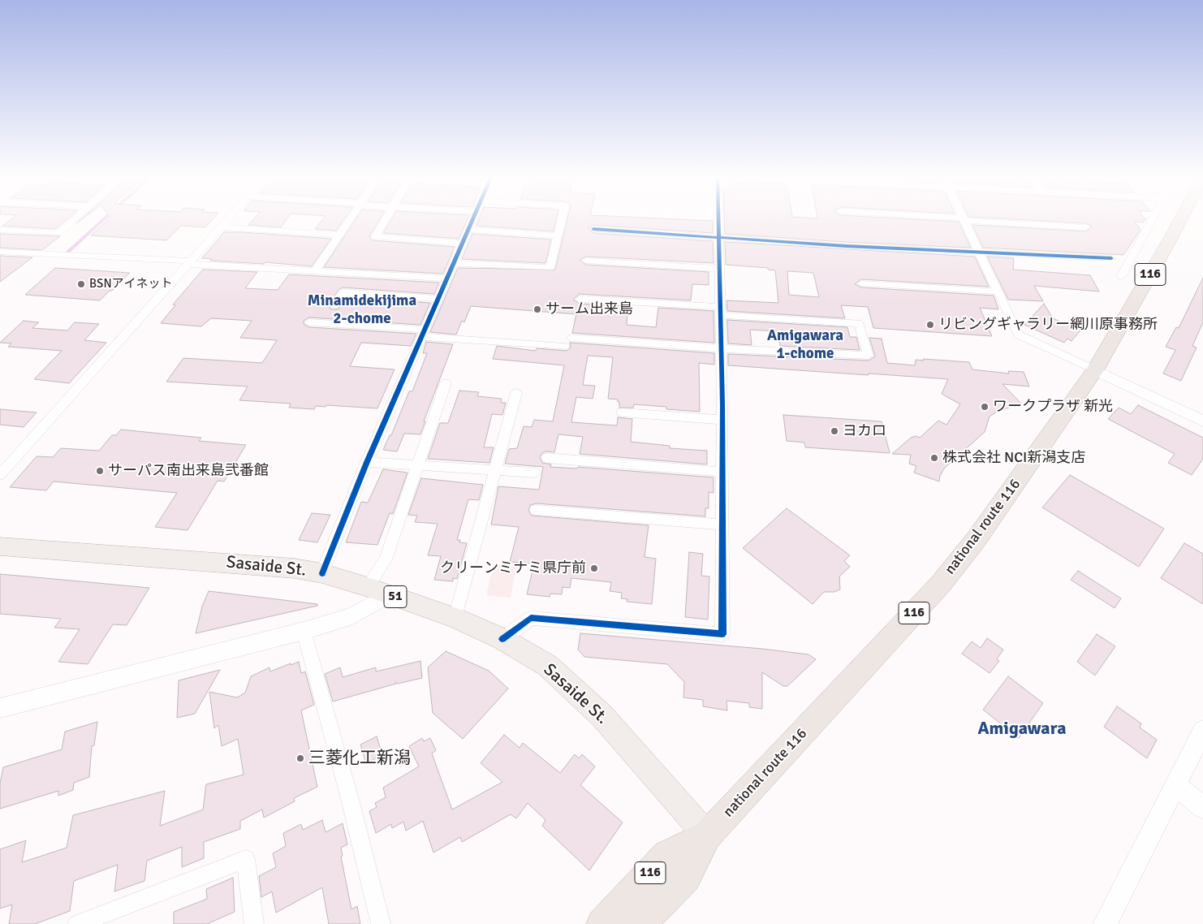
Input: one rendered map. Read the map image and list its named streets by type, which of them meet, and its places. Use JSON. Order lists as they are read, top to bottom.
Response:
{
  "streets": {
    "highway": ["116", "national route 116"],
    "main road": ["Sasaide St.", "51"]
  },
  "crossings": [
    ["national route 116", "Sasaide St."]
  ],
  "districts": ["Minamidekijima 2-chome", "Amigawara 1-chome", "Amigawara"],
  "places": [
    "BSNアイネット",
    "サーム出来島",
    "リビングギャラリー網川原事務所",
    "ワークプラザ 新光",
    "ヨカロ",
    "株式会社 NCI新潟支店",
    "サーパス南出来島弐番館",
    "クリーンミナミ県庁前",
    "三菱化工新潟"
  ]
}
